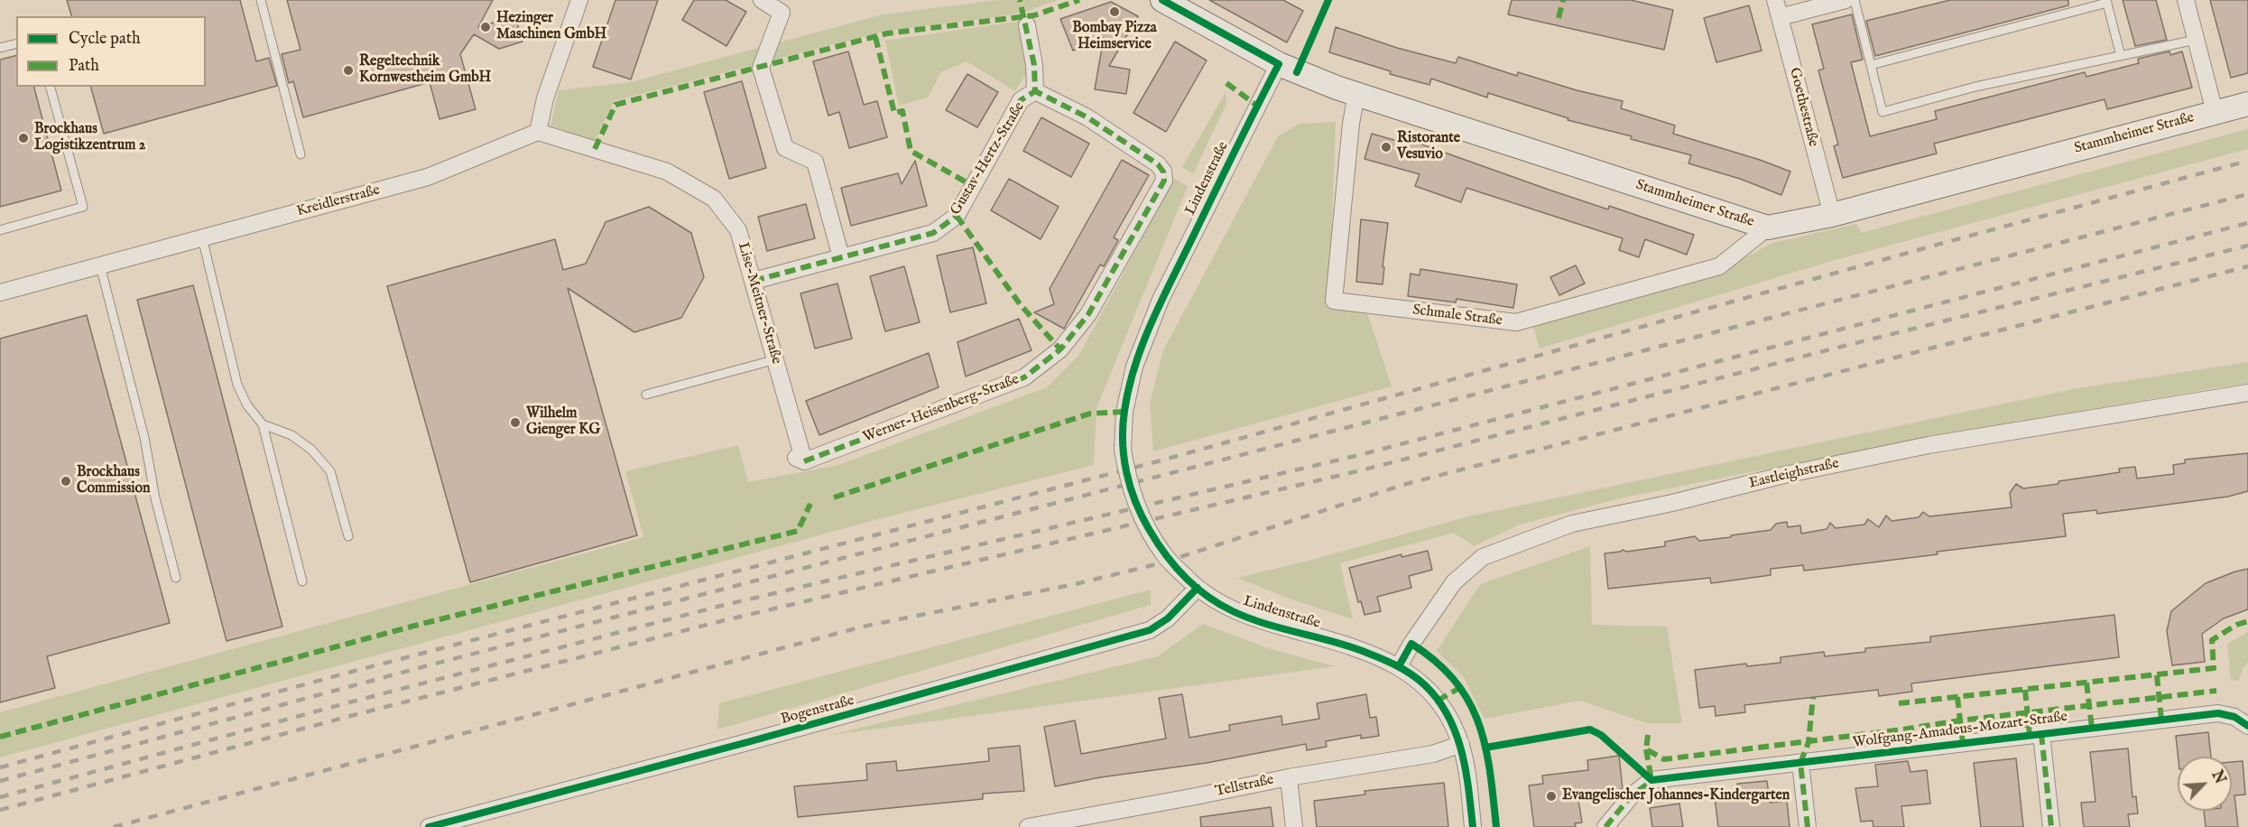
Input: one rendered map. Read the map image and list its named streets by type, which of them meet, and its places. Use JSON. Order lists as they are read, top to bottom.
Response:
{
  "streets": {
    "main road": ["Stammheimer Straße"],
    "street": [
      "Goethestraße",
      "Gustav-Hertz-Straße",
      "Lindenstraße",
      "Kreidlerstraße",
      "Lise-Meitner-Straße",
      "Schmale Straße",
      "Werner-Heisenberg-Straße",
      "Eastleighstraße",
      "Bogenstraße",
      "Wolfgang-Amadeus-Mozart-Straße",
      "Tellstraße"
    ]
  },
  "crossings": [
    ["Goethestraße", "Stammheimer Straße"],
    ["Stammheimer Straße", "Lindenstraße"],
    ["Stammheimer Straße", "Schmale Straße"],
    ["Gustav-Hertz-Straße", "Lise-Meitner-Straße"],
    ["Gustav-Hertz-Straße", "Werner-Heisenberg-Straße"],
    ["Lindenstraße", "Eastleighstraße"],
    ["Lindenstraße", "Bogenstraße"],
    ["Lindenstraße", "Tellstraße"],
    ["Kreidlerstraße", "Lise-Meitner-Straße"],
    ["Lise-Meitner-Straße", "Werner-Heisenberg-Straße"]
  ],
  "places": [
    "Bombay Pizza Heimservice",
    "Hezinger Maschinen GmbH",
    "Regeltechnik Kornwestheim GmbH",
    "Brockhaus Logistikzentrum 2",
    "Ristorante Vesuvio",
    "Wilhelm Gienger KG",
    "Brockhaus Commission",
    "Evangelischer Johannes-Kindergarten"
  ],
  "legend": ["Cycle path", "Path"],
  "north": "top right"
}
